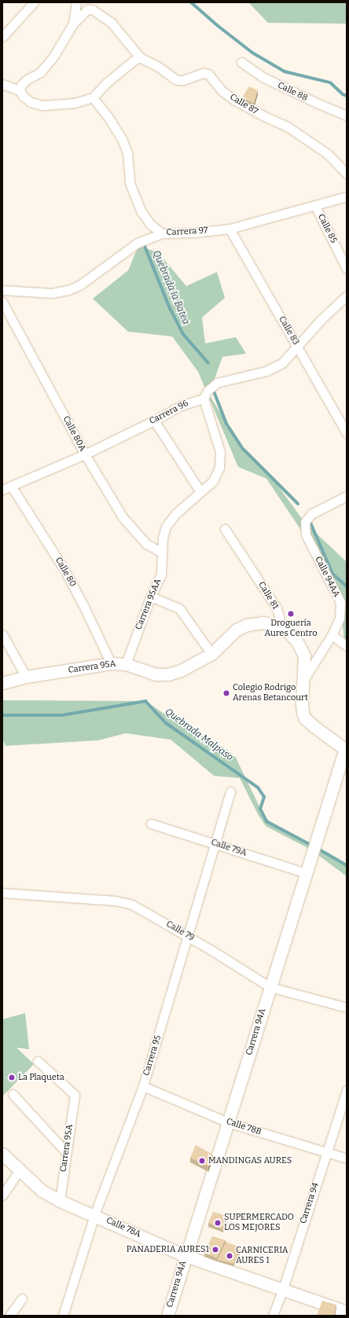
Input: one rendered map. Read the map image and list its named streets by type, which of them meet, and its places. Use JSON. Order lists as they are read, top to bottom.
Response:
{
  "streets": {
    "street": [
      "Calle 88",
      "Calle 87",
      "Calle 85",
      "Carrera 97",
      "Calle 83",
      "Carrera 96",
      "Calle 80A",
      "Calle 80",
      "Calle 94AA",
      "Calle 81",
      "Carrera 95AA",
      "Carrera 95A",
      "Calle 79A",
      "Calle 79",
      "Carrera 94A",
      "Carrera 95",
      "Calle 78B",
      "Carrera 94",
      "Calle 78A"
    ]
  },
  "crossings": [
    ["Calle 85", "Carrera 97"],
    ["Carrera 97", "Calle 83"],
    ["Carrera 96", "Calle 80A"],
    ["Carrera 96", "Calle 80"],
    ["Carrera 96", "Carrera 95AA"],
    ["Calle 80A", "Carrera 95AA"],
    ["Calle 80", "Carrera 95A"],
    ["Calle 81", "Carrera 95A"],
    ["Carrera 95AA", "Carrera 95A"],
    ["Carrera 95A", "Calle 78A"],
    ["Calle 79A", "Carrera 94A"],
    ["Calle 79A", "Carrera 95"],
    ["Calle 79", "Carrera 94A"],
    ["Calle 79", "Carrera 95"],
    ["Carrera 94A", "Calle 78B"],
    ["Carrera 94A", "Calle 78A"],
    ["Carrera 95", "Calle 78B"],
    ["Carrera 95", "Calle 78A"],
    ["Calle 78B", "Carrera 94"],
    ["Carrera 94", "Calle 78A"]
  ],
  "water": ["Quebrada la Batea", "Quebrada Malpaso"],
  "places": [
    "Droguería Aures Centro",
    "Colegio Rodrigo Arenas Betancourt",
    "La Plaqueta",
    "MANDINGAS AURES",
    "SUPERMERCADO LOS MEJORES",
    "PANADERIA AURES1",
    "CARNICERIA AURES 1"
  ]
}
